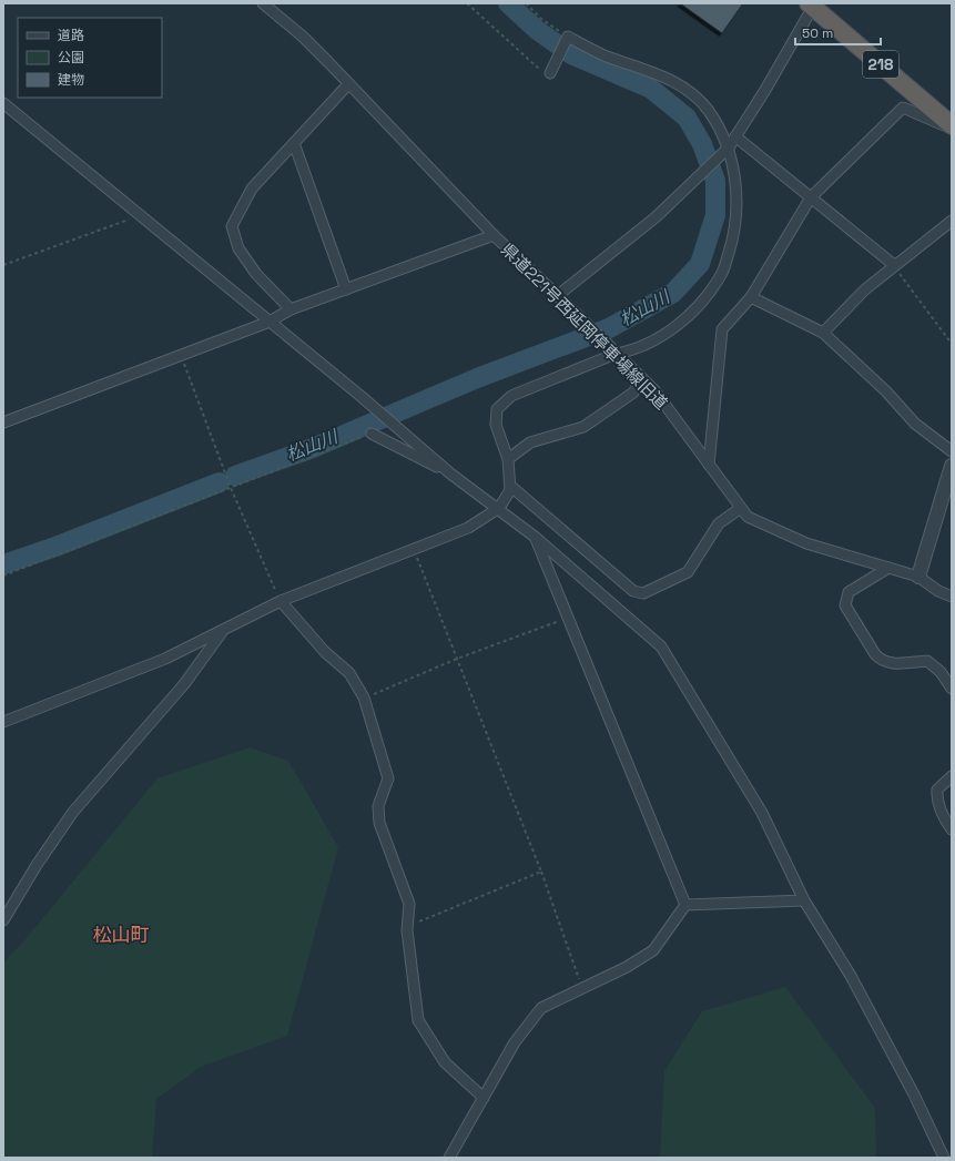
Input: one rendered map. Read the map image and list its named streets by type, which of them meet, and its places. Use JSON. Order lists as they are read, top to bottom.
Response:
{
  "streets": {
    "highway": ["218"],
    "street": ["県道221号西延岡停車場線旧道"]
  },
  "districts": ["松山町"],
  "water": ["松山川"],
  "legend": ["道路", "公園", "建物"],
  "scale_bar": "50 m"
}
